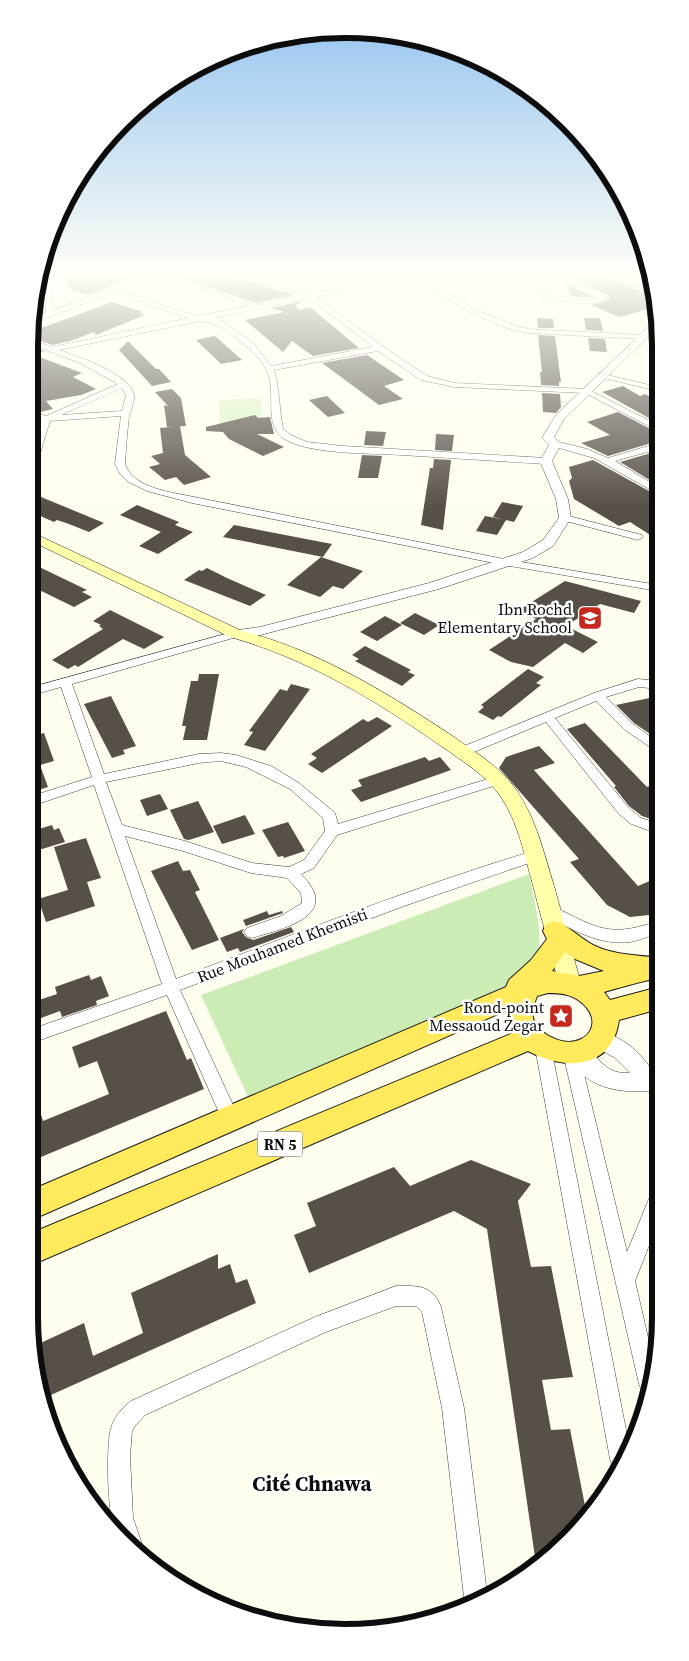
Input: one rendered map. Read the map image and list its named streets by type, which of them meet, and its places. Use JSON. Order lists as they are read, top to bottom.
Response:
{
  "streets": {
    "main road": ["RN 5"],
    "street": ["Rue Mouhamed Khemisti"]
  },
  "districts": ["Cité Chnawa"],
  "places": {
    "school or university": ["Ibn Rochd Elementary School"],
    "place": ["Rond-point Messaoud Zegar"]
  }
}
